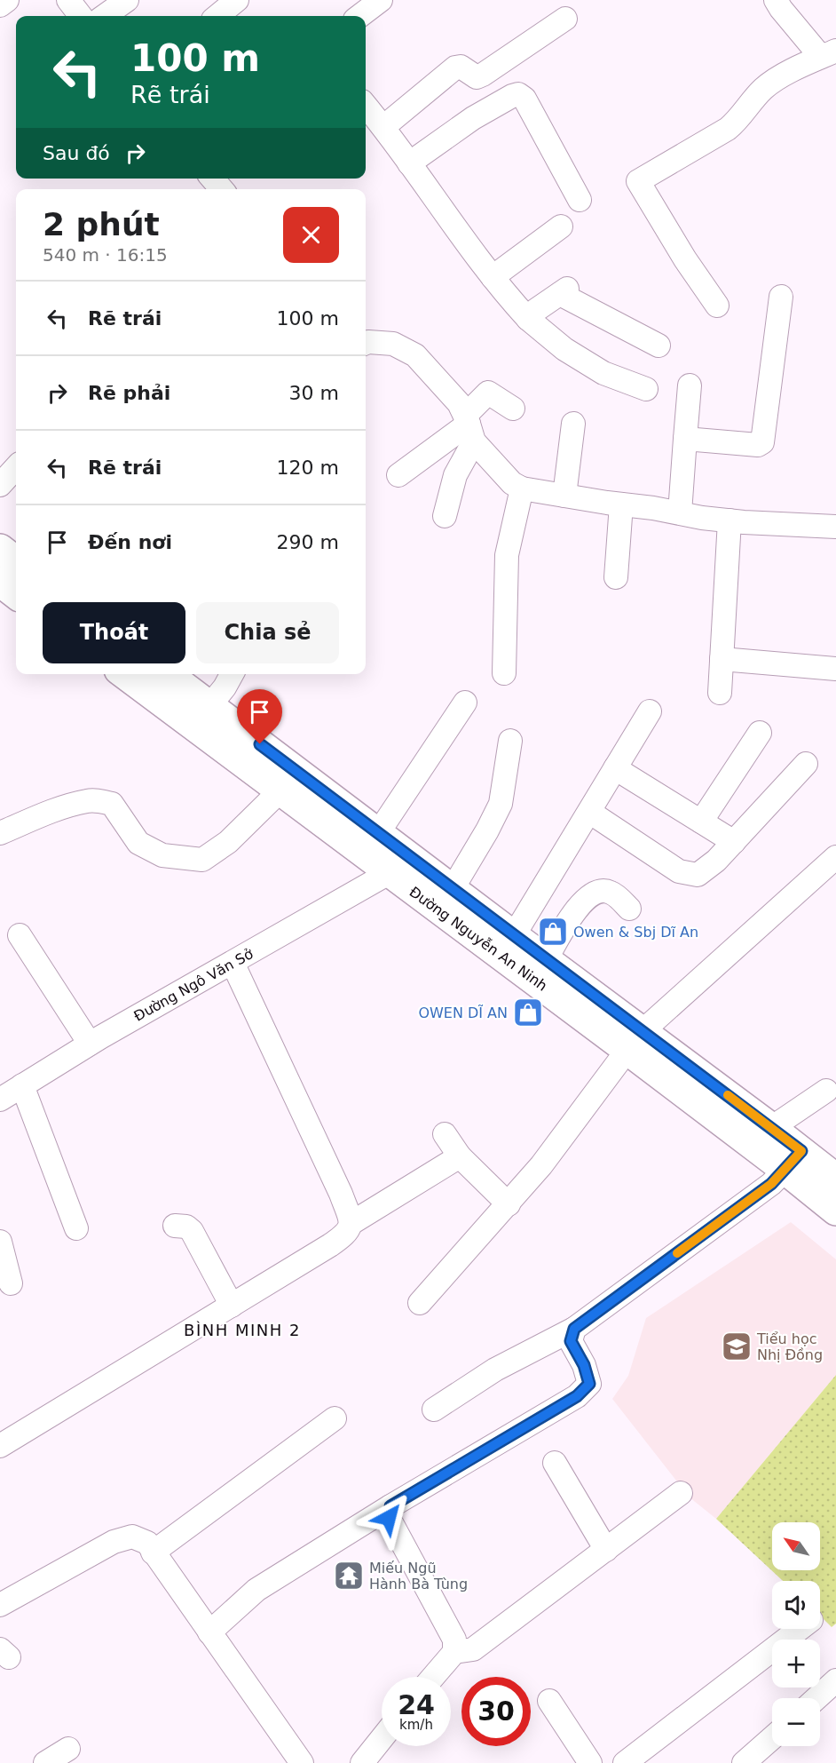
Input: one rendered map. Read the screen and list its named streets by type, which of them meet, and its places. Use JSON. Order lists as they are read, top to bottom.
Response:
{
  "streets": {
    "main road": ["Đường Nguyễn An Ninh"],
    "street": ["Đường Ngô Văn Sở"]
  },
  "crossings": [
    ["Đường Nguyễn An Ninh", "Đường Ngô Văn Sở"]
  ],
  "districts": ["BÌNH MINH 2"],
  "places": {
    "shop": ["Owen & Sbj Dĩ An", "OWEN DĨ AN"],
    "school or university": ["Tiểu học Nhị Đồng"],
    "temple": ["Miếu Ngũ Hành Bà Tùng"]
  },
  "north": "top left",
  "page": {
    "turn": ["100 m", "Rẽ trái"],
    "then": "Sau đó",
    "heading": ["2 phút", "540 m · 16:15"],
    "list": [
      {
        "name": "Rẽ trái",
        "value": "100 m"
      },
      {
        "name": "Rẽ phải",
        "value": "30 m"
      },
      {
        "name": "Rẽ trái",
        "value": "120 m"
      },
      {
        "name": "Đến nơi",
        "value": "290 m"
      }
    ],
    "buttons": ["Thoát", "Chia sẻ"],
    "map_buttons": ["+", "−"],
    "speed": "24 km/h",
    "limit": "30"
  }
}
